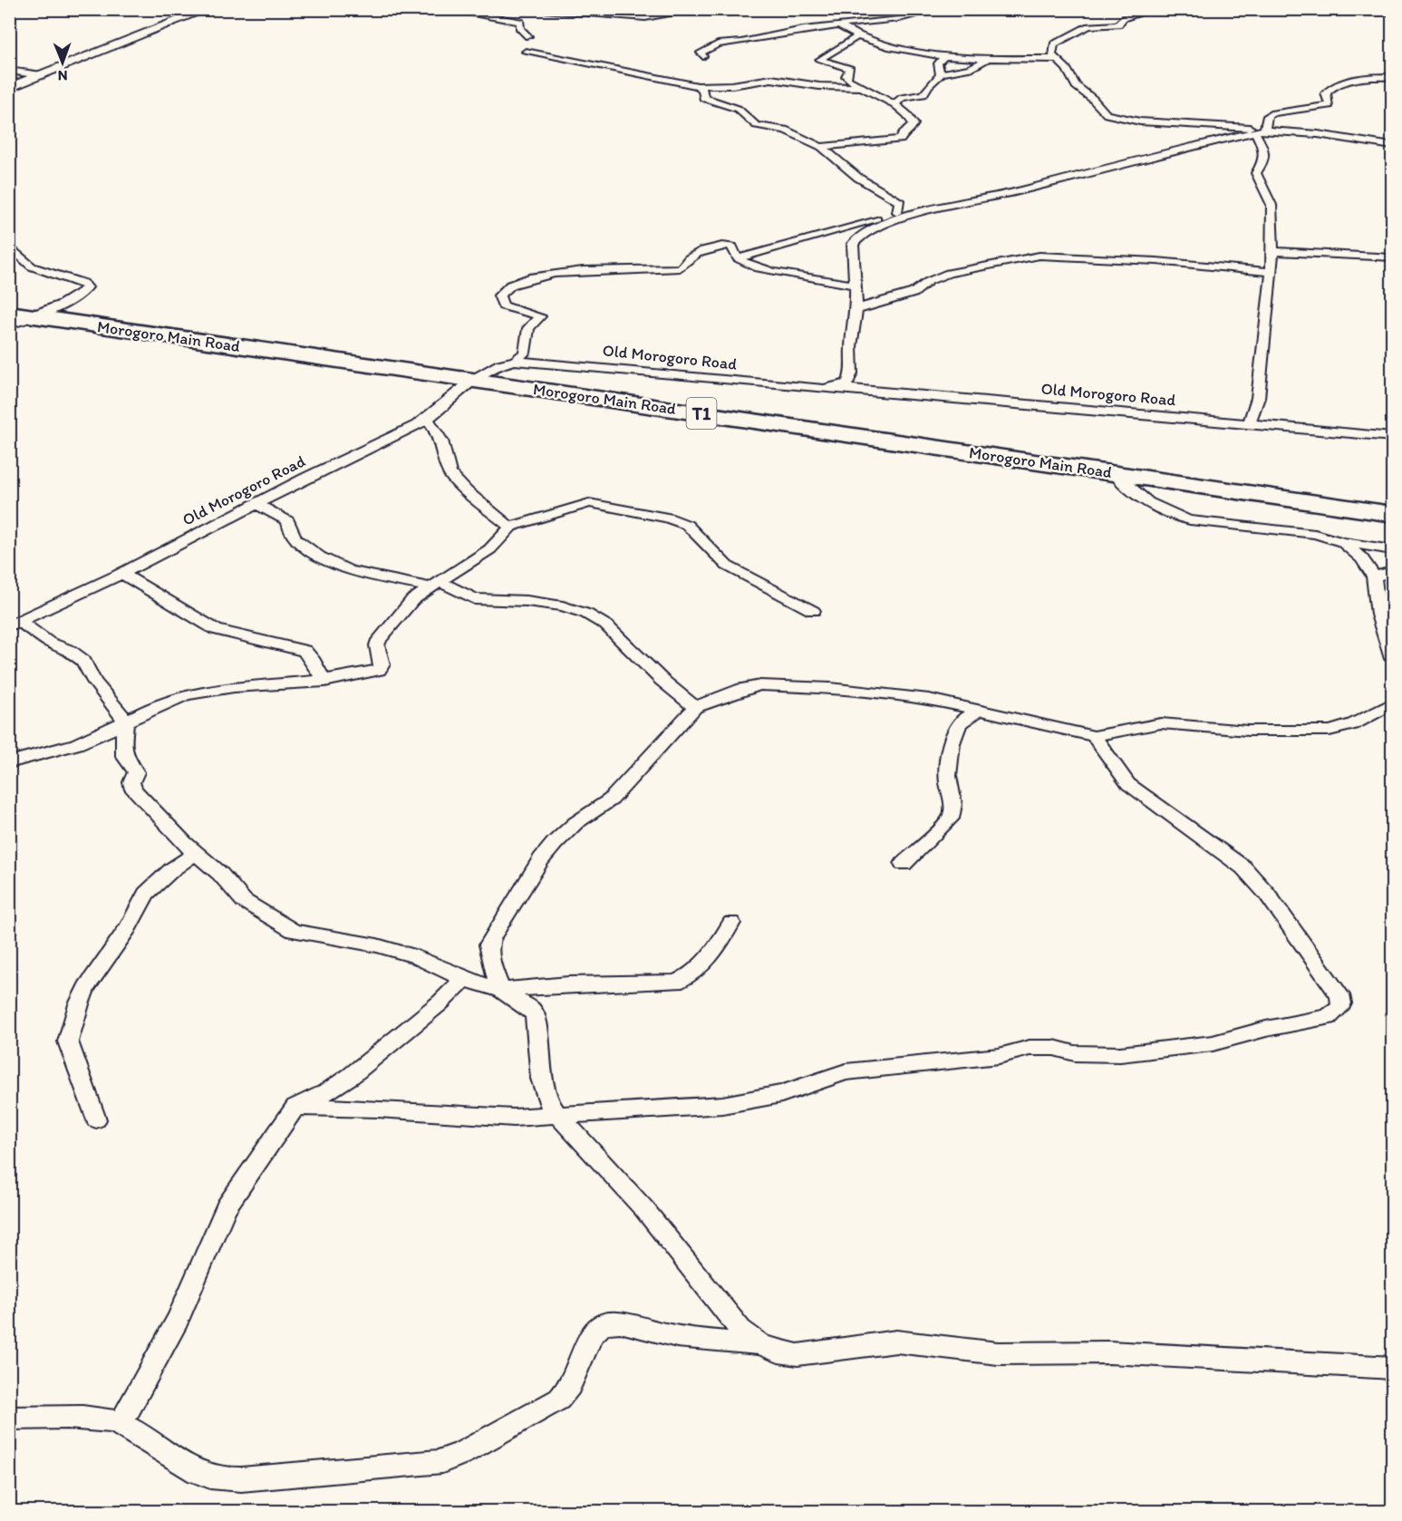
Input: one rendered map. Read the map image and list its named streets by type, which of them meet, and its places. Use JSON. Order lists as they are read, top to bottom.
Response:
{
  "streets": {
    "highway": ["Morogoro Main Road", "T1"],
    "street": ["Old Morogoro Road"]
  },
  "crossings": [
    ["Morogoro Main Road", "Old Morogoro Road"]
  ],
  "north": "bottom"
}
